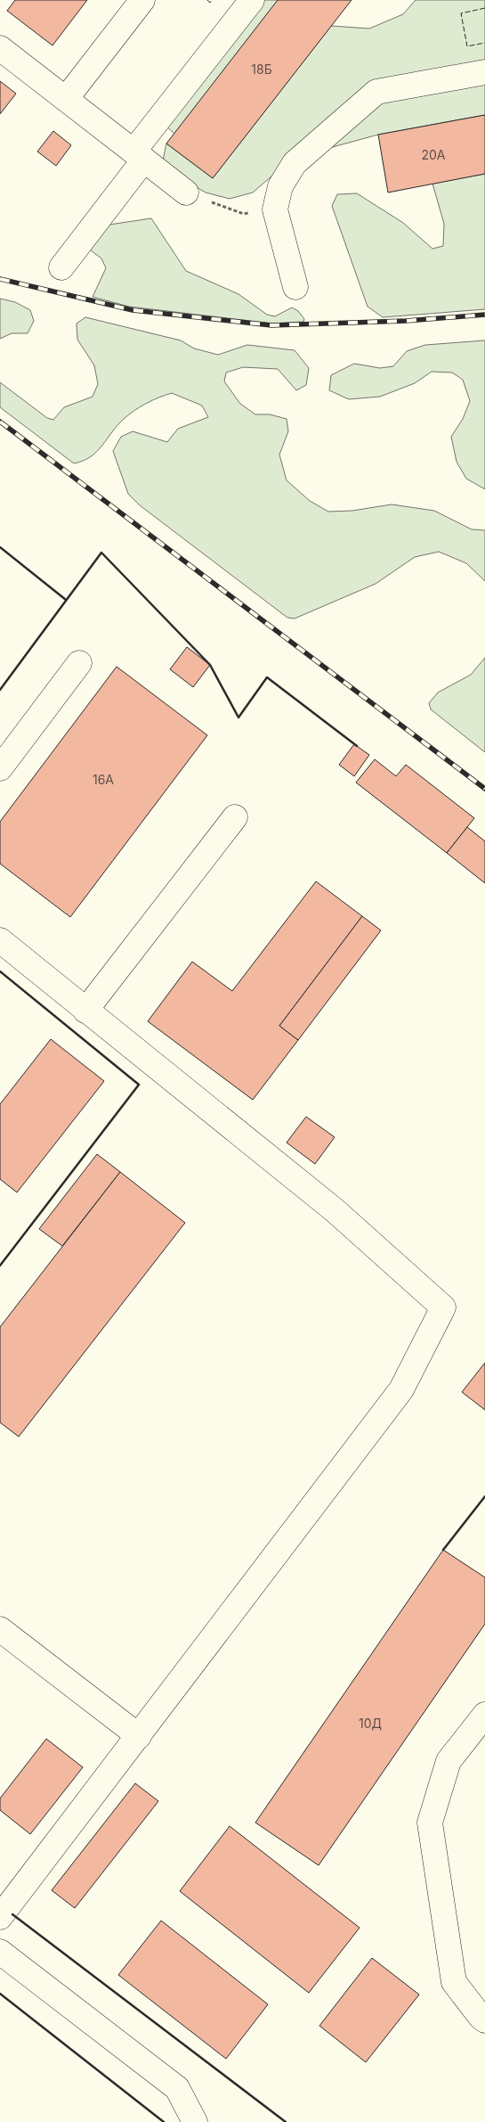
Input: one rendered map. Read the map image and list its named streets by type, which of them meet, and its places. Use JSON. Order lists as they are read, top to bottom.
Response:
{
  "house_numbers": [
    "18Б",
    "20А",
    "16А",
    "10Д"
  ]
}
